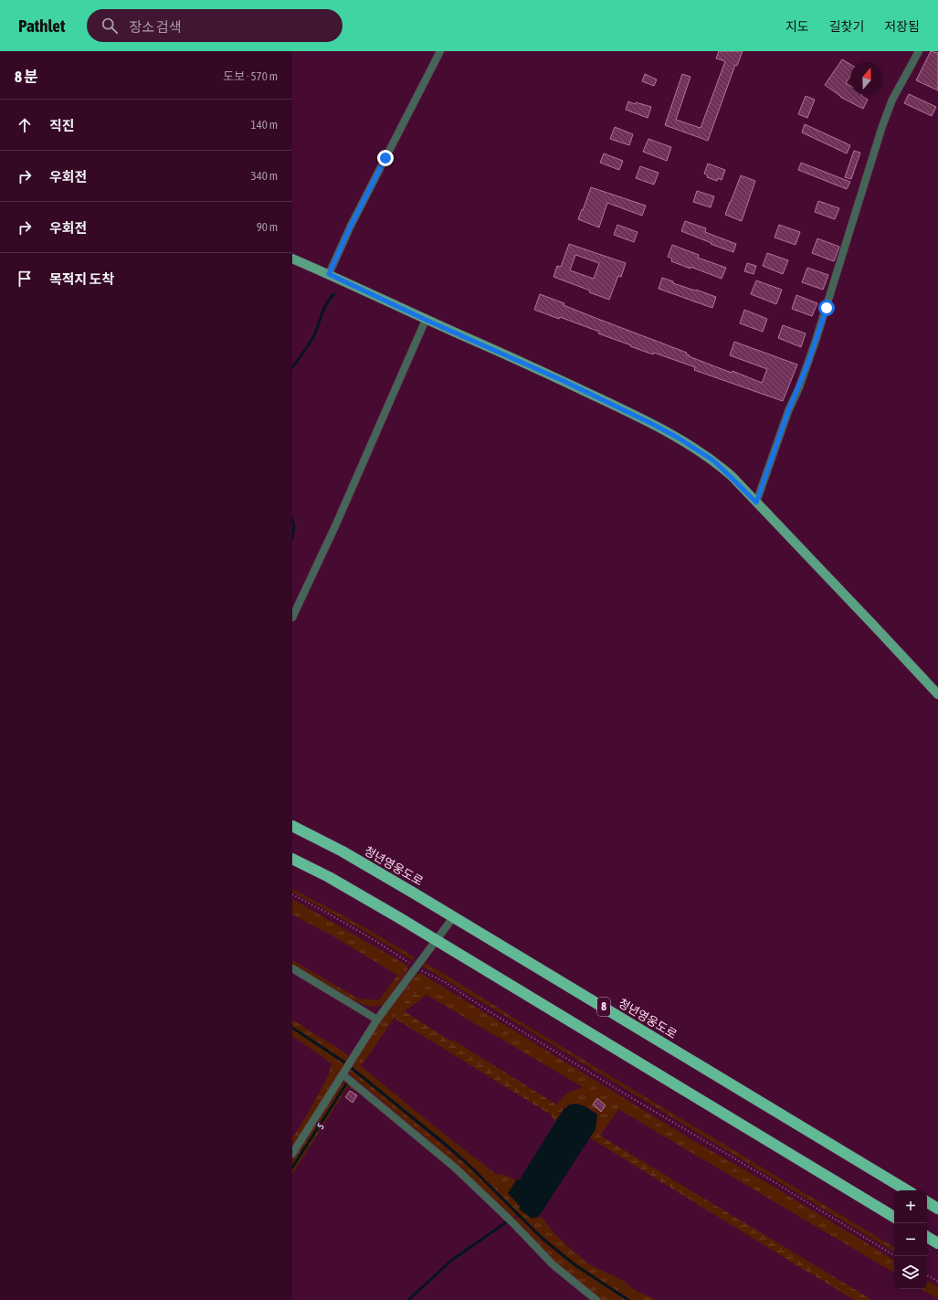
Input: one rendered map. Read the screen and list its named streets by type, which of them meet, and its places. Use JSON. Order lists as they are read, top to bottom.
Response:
{
  "streets": {
    "highway": ["청년영웅도로", "8"]
  },
  "water": ["s"],
  "north": "top",
  "page": {
    "header": "Pathlet",
    "search": "장소 검색",
    "nav": ["지도", "길찾기", "저장됨"],
    "heading": ["8 분", "도보 · 570 m"],
    "list": [
      ["직진", "140 m"],
      ["우회전", "340 m"],
      ["우회전", "90 m"],
      "목적지 도착"
    ],
    "map_buttons": ["+", "−"]
  }
}
